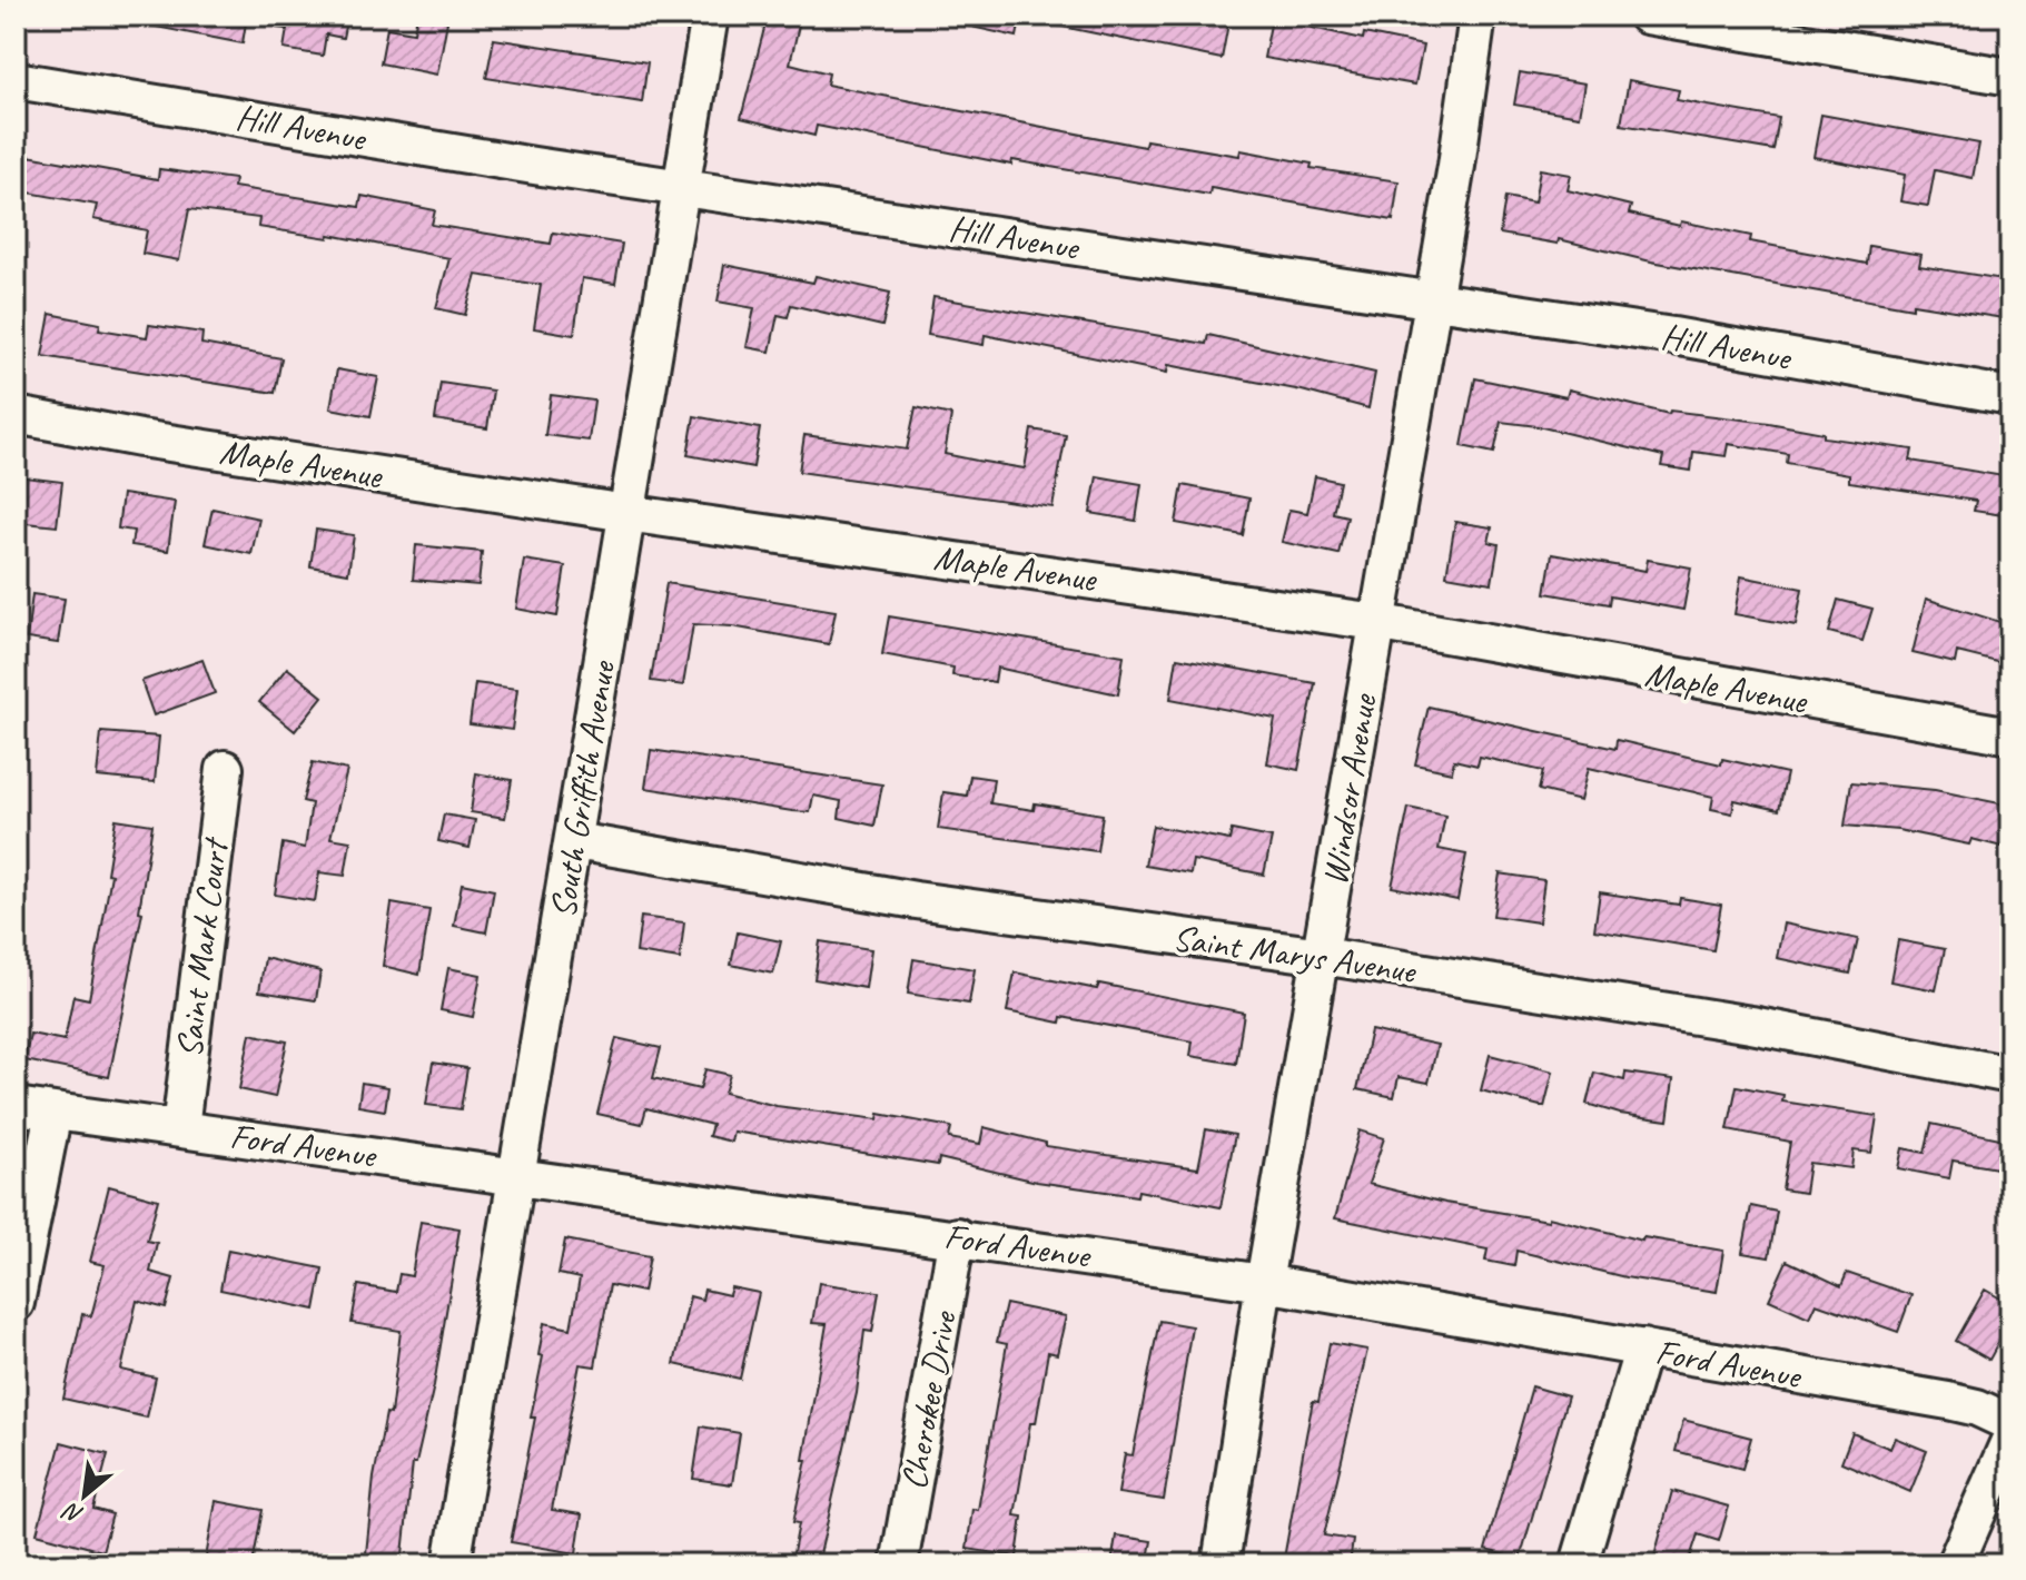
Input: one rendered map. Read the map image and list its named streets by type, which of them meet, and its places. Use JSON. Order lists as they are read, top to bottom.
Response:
{
  "streets": {
    "street": [
      "Hill Avenue",
      "Maple Avenue",
      "South Griffith Avenue",
      "Windsor Avenue",
      "Saint Mark Court",
      "Saint Marys Avenue",
      "Ford Avenue",
      "Cherokee Drive"
    ]
  },
  "crossings": [
    ["Hill Avenue", "South Griffith Avenue"],
    ["Hill Avenue", "Windsor Avenue"],
    ["Maple Avenue", "South Griffith Avenue"],
    ["Maple Avenue", "Windsor Avenue"],
    ["South Griffith Avenue", "Saint Marys Avenue"],
    ["South Griffith Avenue", "Ford Avenue"],
    ["Windsor Avenue", "Saint Marys Avenue"],
    ["Windsor Avenue", "Ford Avenue"],
    ["Saint Mark Court", "Ford Avenue"],
    ["Ford Avenue", "Cherokee Drive"]
  ],
  "north": "bottom left"
}
